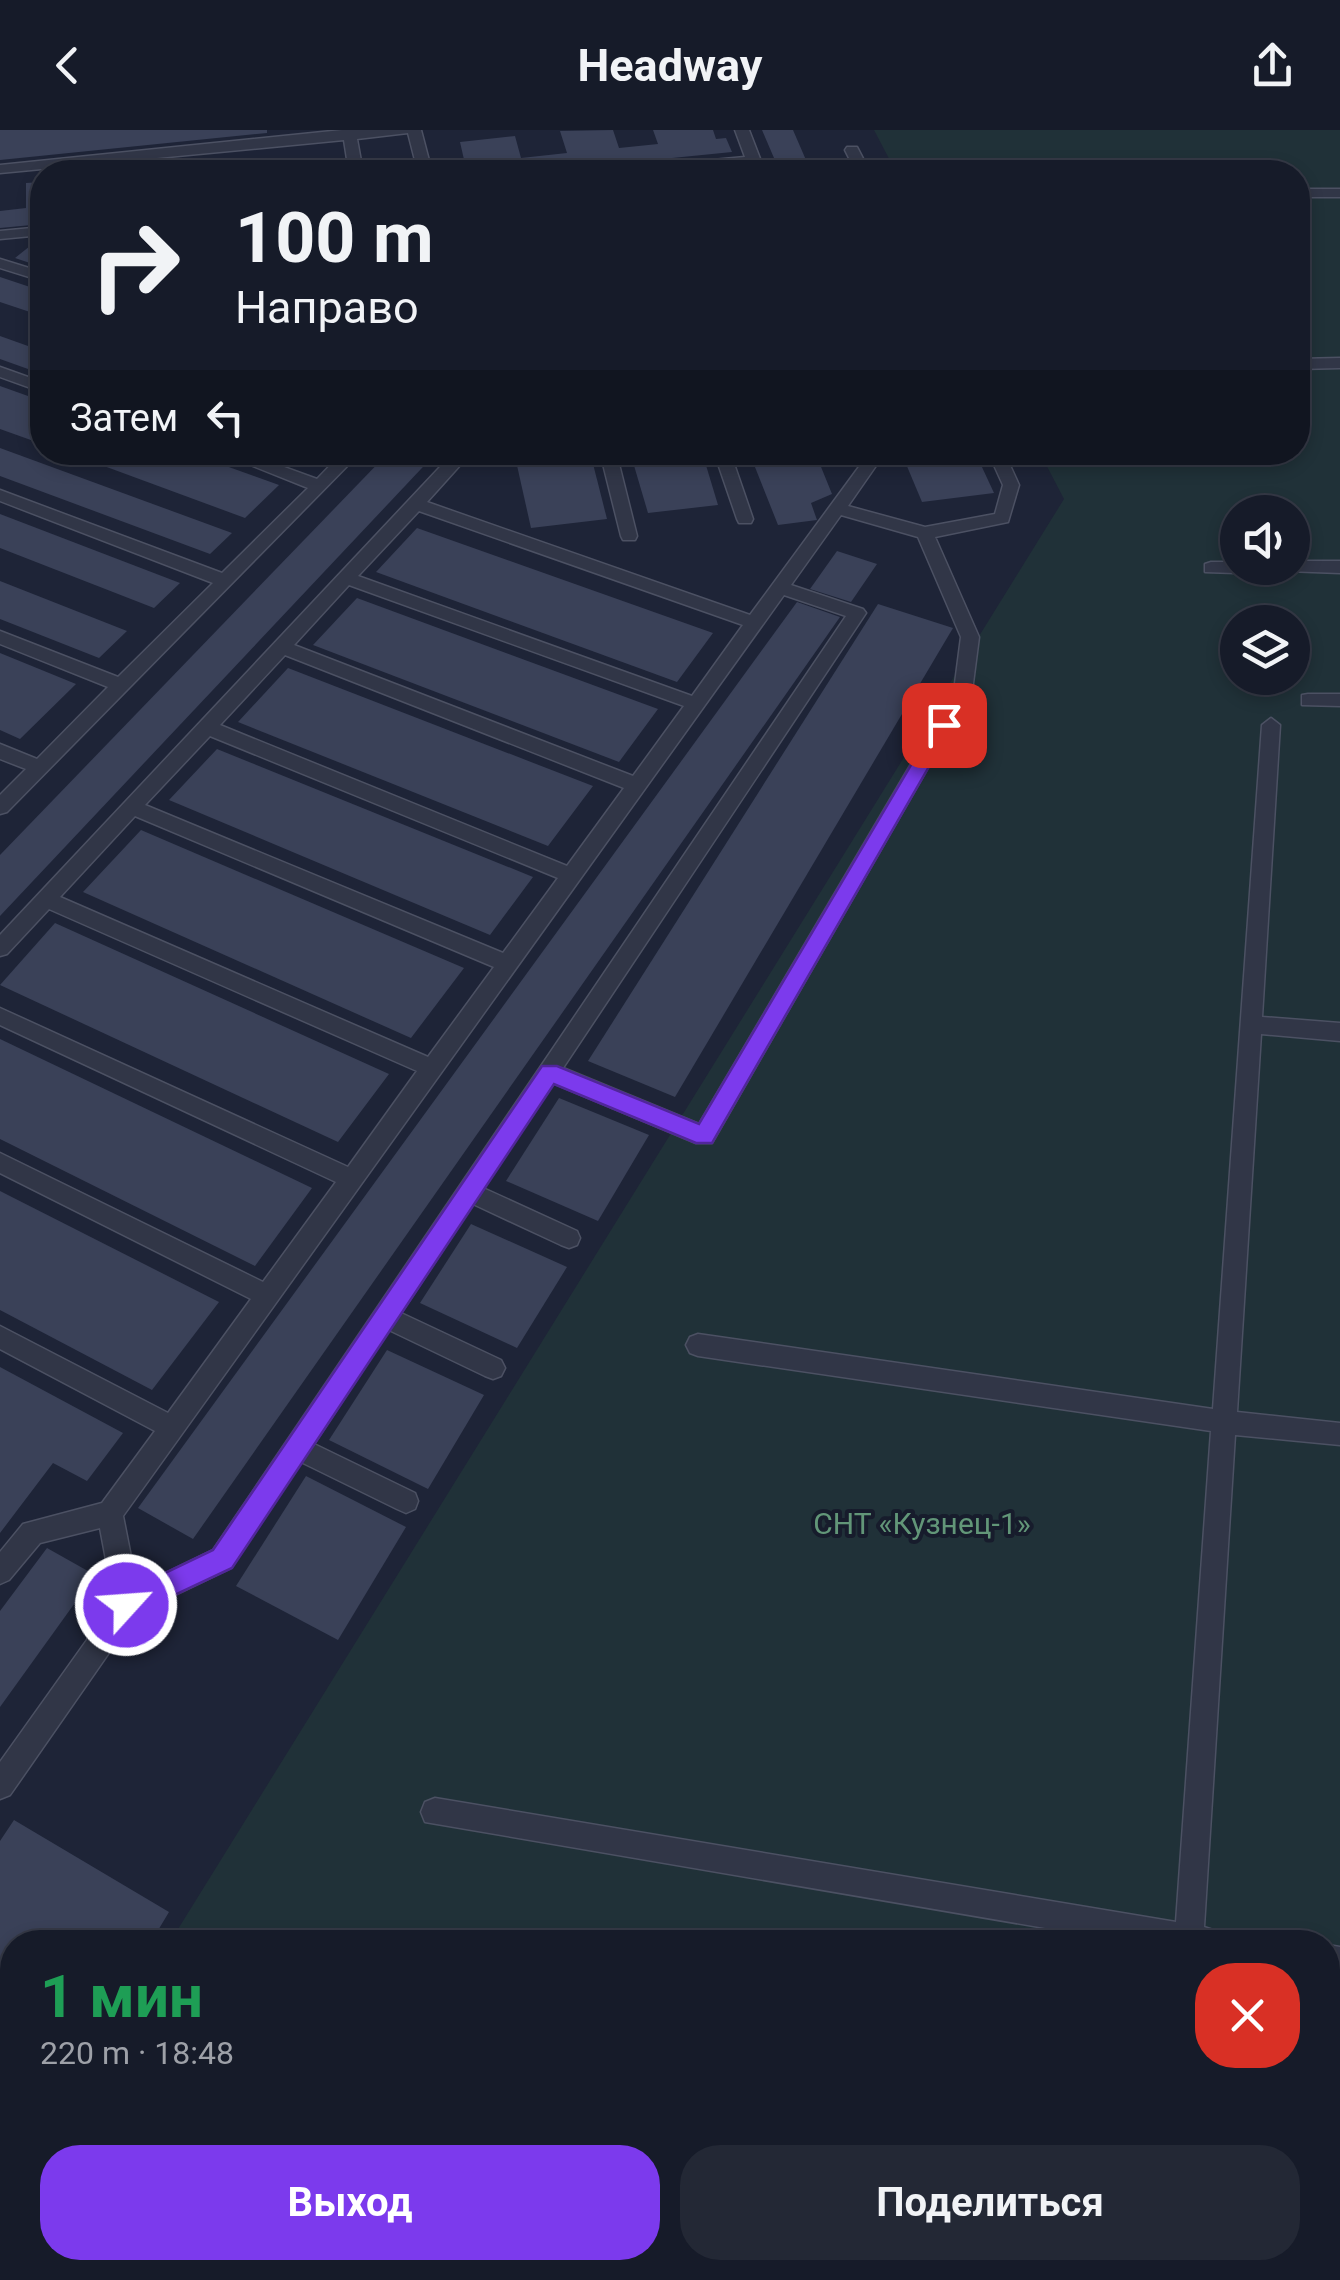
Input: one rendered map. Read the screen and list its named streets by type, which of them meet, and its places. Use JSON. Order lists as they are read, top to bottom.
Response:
{
  "parks": ["СНТ «Кузнец-1»"],
  "page": {
    "header": "Headway",
    "turn": ["100 m", "Направо"],
    "then": "Затем",
    "heading": ["1 мин", "220 m · 18:48"],
    "buttons": ["Выход", "Поделиться"]
  }
}
